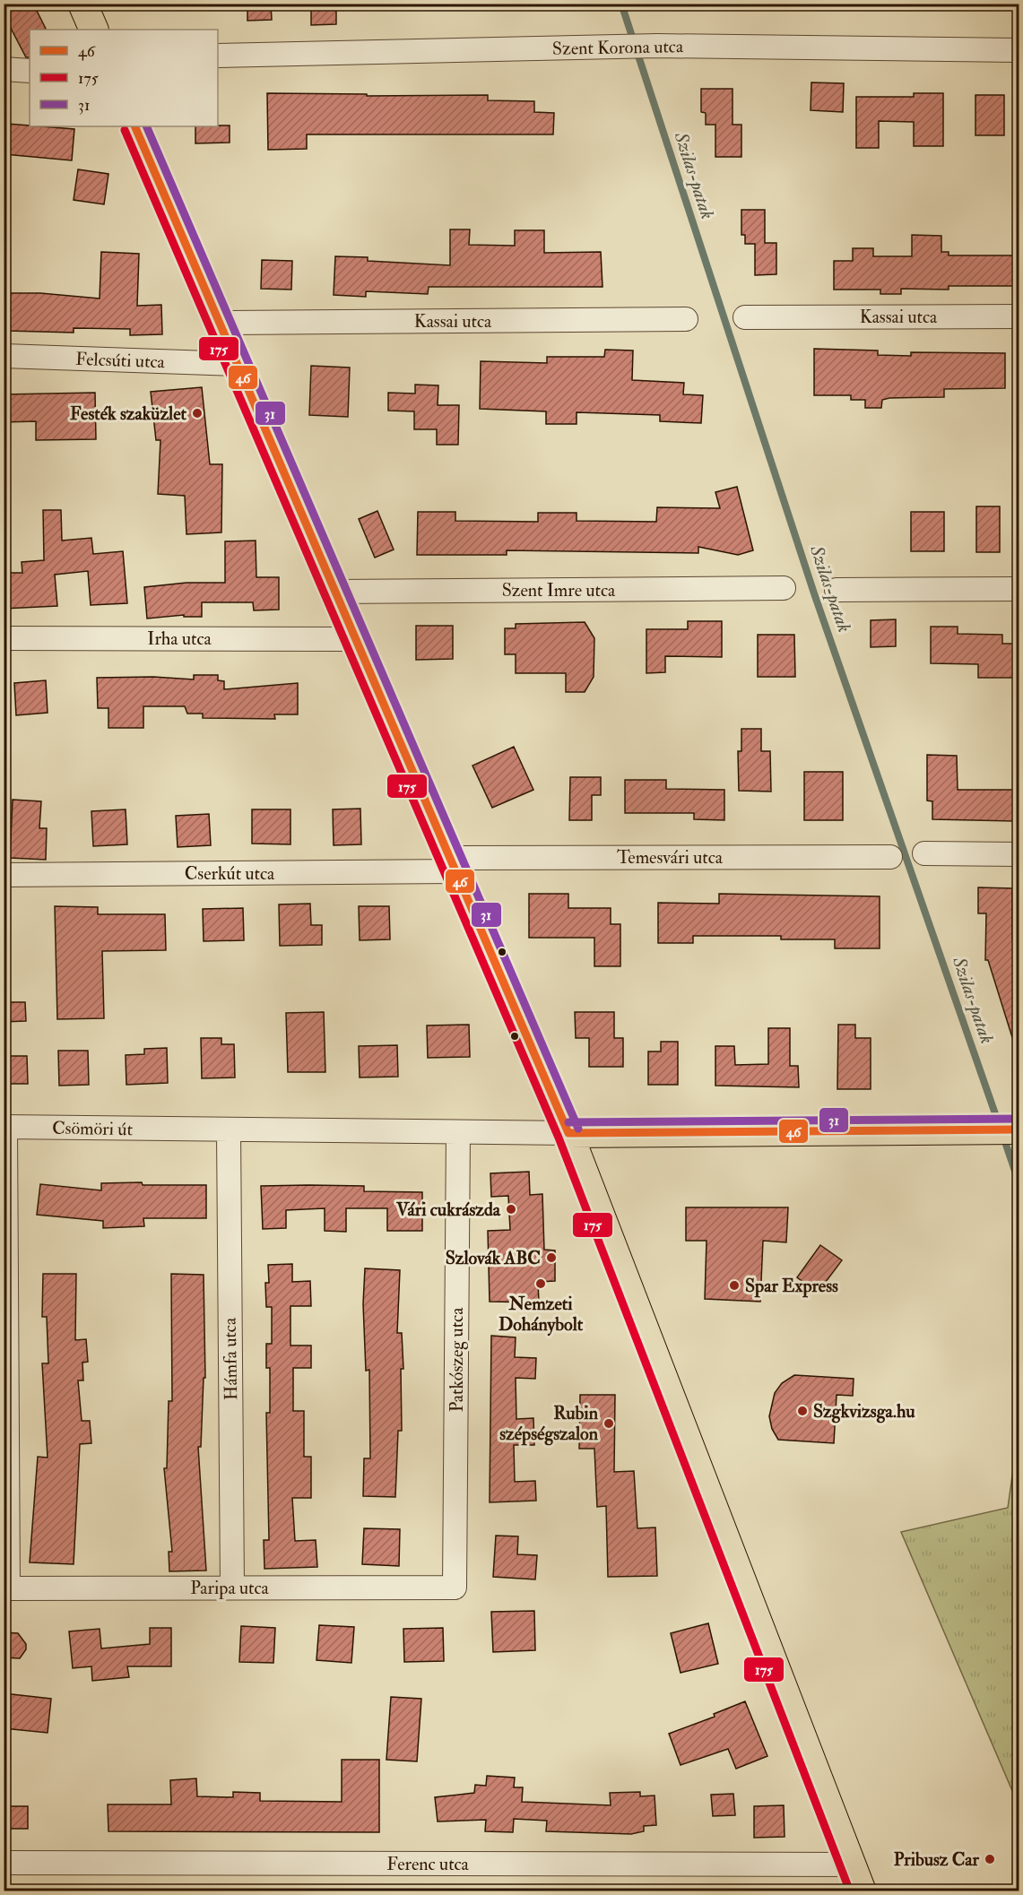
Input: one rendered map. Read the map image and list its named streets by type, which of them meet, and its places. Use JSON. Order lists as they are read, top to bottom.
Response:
{
  "streets": {
    "main road": ["Csömöri út"],
    "street": [
      "Szent Korona utca",
      "Kassai utca",
      "Felcsúti utca",
      "Szent Imre utca",
      "Irha utca",
      "Temesvári utca",
      "Cserkút utca",
      "Hámfa utca",
      "Patkószeg utca",
      "Paripa utca",
      "Ferenc utca"
    ]
  },
  "crossings": [
    ["Temesvári utca", "Cserkút utca"],
    ["Csömöri út", "Hámfa utca"],
    ["Csömöri út", "Patkószeg utca"],
    ["Hámfa utca", "Paripa utca"],
    ["Patkószeg utca", "Paripa utca"]
  ],
  "water": ["Szilas-patak"],
  "places": [
    "Festék szaküzlet",
    "Vári cukrászda",
    "Szlovák ABC",
    "Nemzeti Dohánybolt",
    "Spar Express",
    "Szgkvizsga.hu",
    "Rubin szépségszalon",
    "Pribusz Car"
  ],
  "lines": ["transit line 46", "transit line 31", "transit line 175"],
  "legend": ["46", "175", "31"]
}
